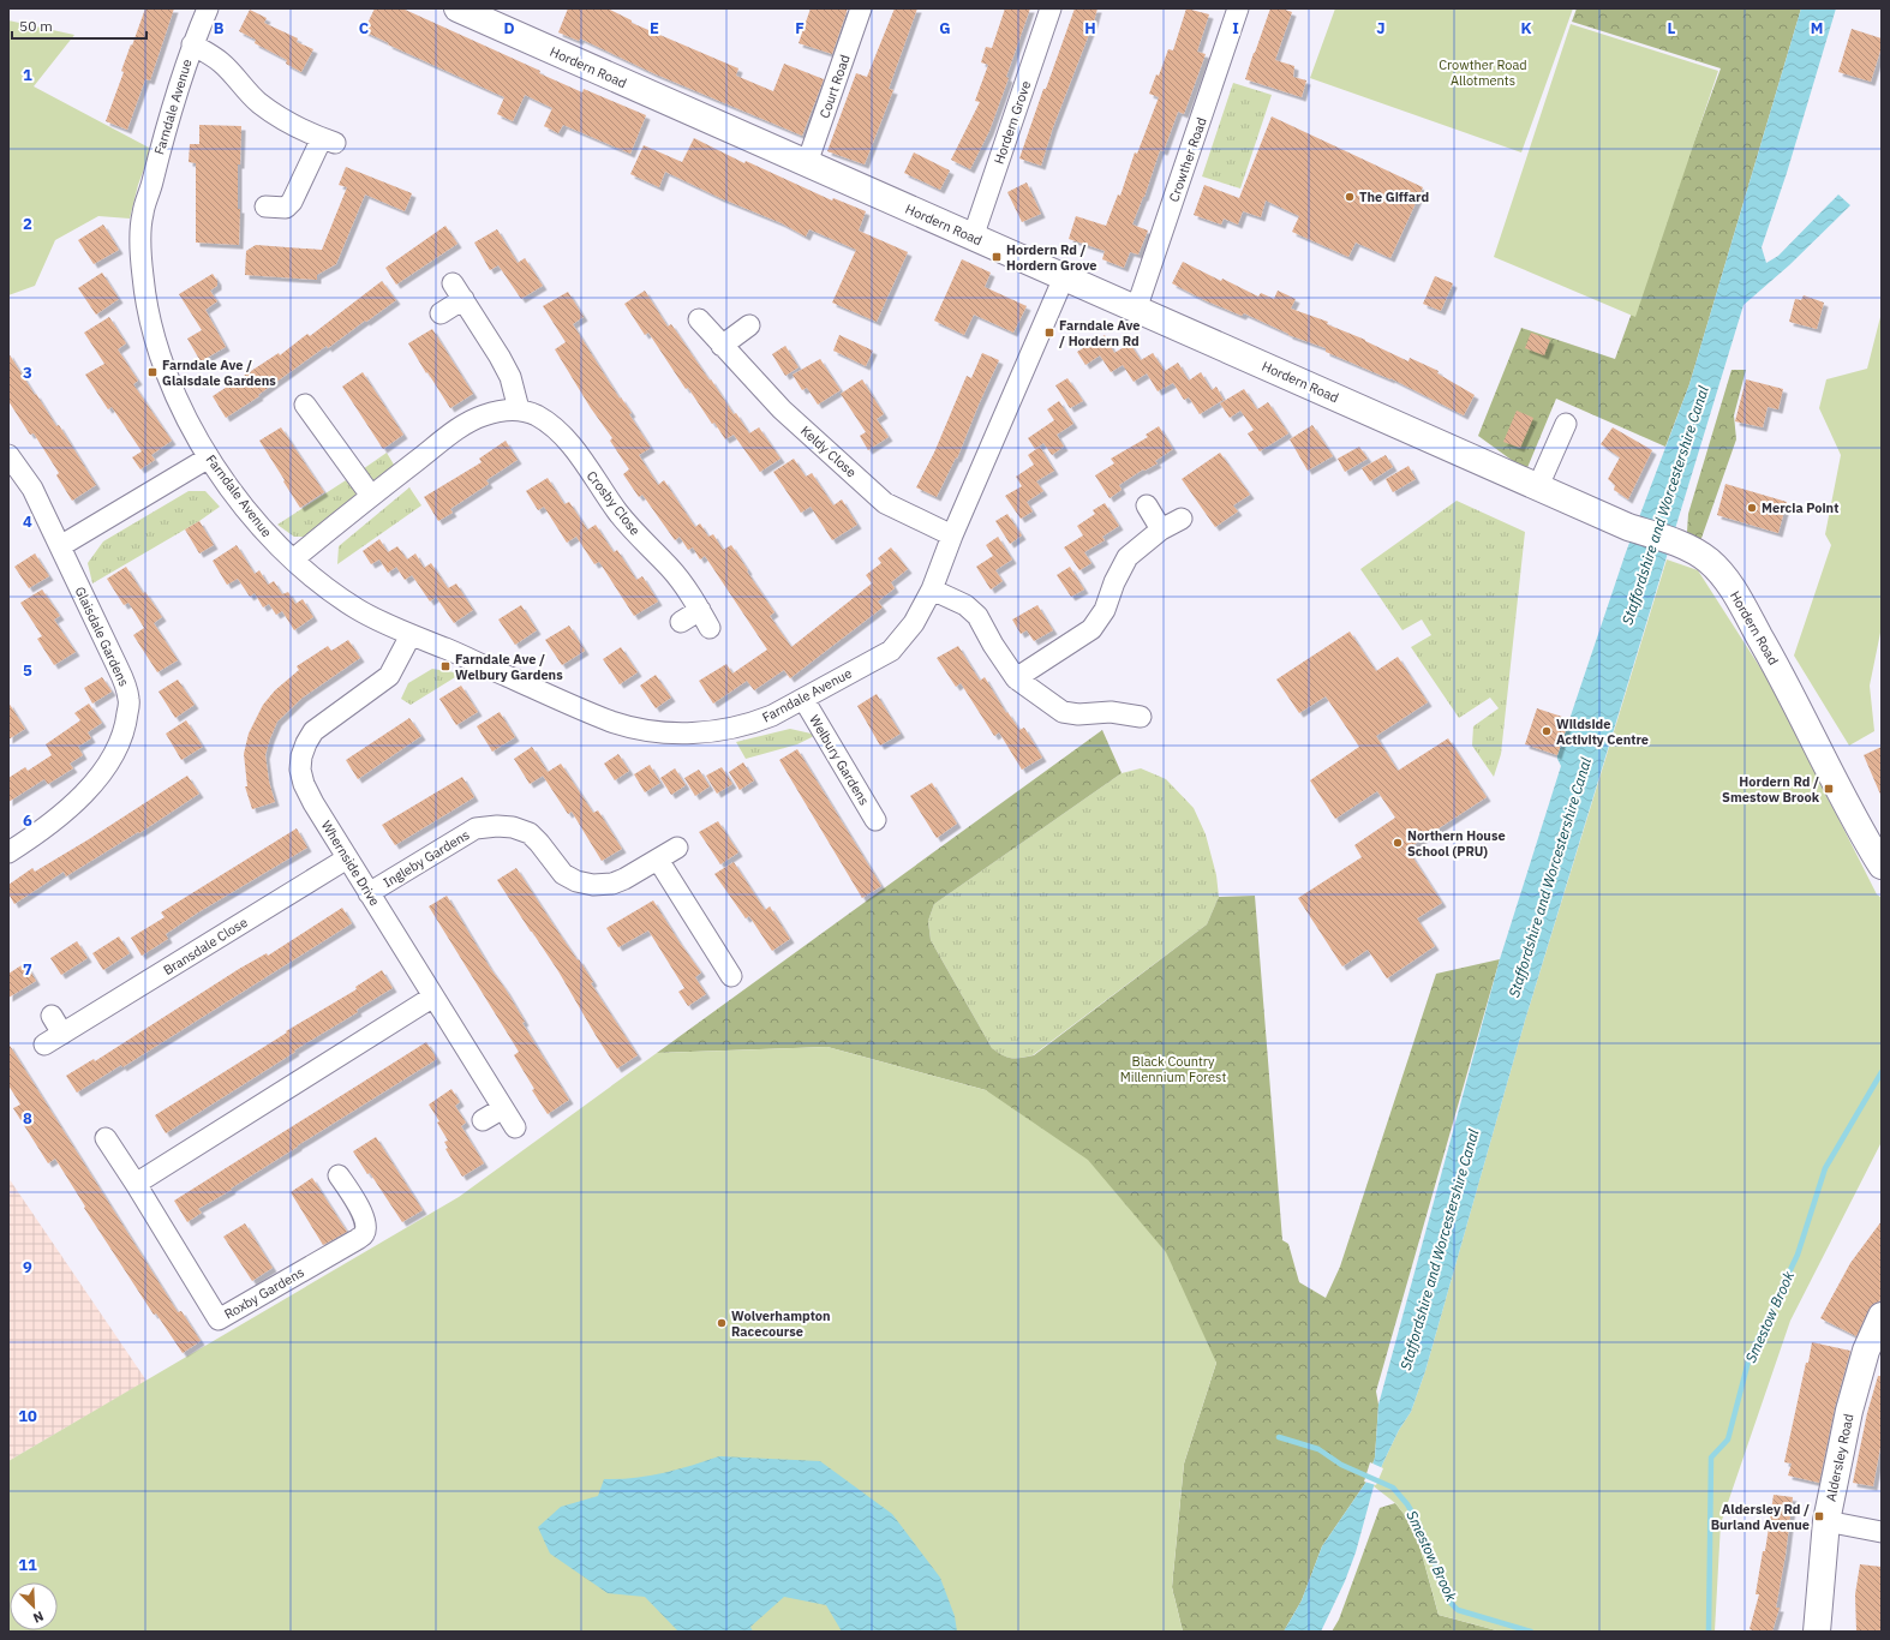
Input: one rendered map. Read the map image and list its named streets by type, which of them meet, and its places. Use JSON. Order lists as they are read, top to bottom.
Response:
{
  "streets": {
    "street": [
      "Hordern Road",
      "Court Road",
      "Farndale Avenue",
      "Hordern Grove",
      "Crowther Road",
      "Keldy Close",
      "Crosby Close",
      "Glaisdale Gardens",
      "Welbury Gardens",
      "Ingleby Gardens",
      "Whernside Drive",
      "Bransdale Close",
      "Roxby Gardens",
      "Aldersley Road"
    ]
  },
  "crossings": [
    ["Hordern Road", "Court Road"],
    ["Hordern Road", "Farndale Avenue"],
    ["Hordern Road", "Hordern Grove"],
    ["Hordern Road", "Crowther Road"],
    ["Farndale Avenue", "Keldy Close"],
    ["Farndale Avenue", "Crosby Close"],
    ["Farndale Avenue", "Welbury Gardens"],
    ["Farndale Avenue", "Whernside Drive"],
    ["Ingleby Gardens", "Whernside Drive"],
    ["Whernside Drive", "Bransdale Close"]
  ],
  "water": ["Staffordshire and Worcestershire Canal", "Smestow Brook"],
  "parks": ["Crowther Road Allotments", "Black Country Millennium Forest"],
  "places": {
    "other": [
      "The Giffard",
      "Mercia Point",
      "Wildside Activity Centre",
      "Northern House School (PRU)",
      "Wolverhampton Racecourse"
    ],
    "transit": [
      "Hordern Rd / Hordern Grove",
      "Farndale Ave / Hordern Rd",
      "Farndale Ave / Glaisdale Gardens",
      "Farndale Ave / Welbury Gardens",
      "Hordern Rd / Smestow Brook",
      "Aldersley Rd / Burland Avenue"
    ]
  },
  "scale_bar": "50 m",
  "north": "bottom right",
  "grid": {
    "columns": [
      "B",
      "C",
      "D",
      "E",
      "F",
      "G",
      "H",
      "I",
      "J",
      "K",
      "L",
      "M"
    ],
    "rows": [
      "1",
      "2",
      "3",
      "4",
      "5",
      "6",
      "7",
      "8",
      "9",
      "10",
      "11"
    ]
  }
}
